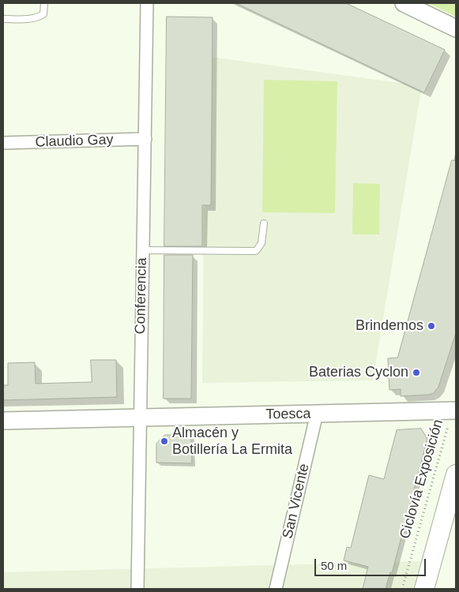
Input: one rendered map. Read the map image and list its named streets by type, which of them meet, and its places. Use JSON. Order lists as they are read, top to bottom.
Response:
{
  "streets": {
    "street": [
      "Claudio Gay",
      "Conferencia",
      "Toesca",
      "San Vicente"
    ],
    "path": ["Ciclovía Exposición"]
  },
  "crossings": [
    ["Claudio Gay", "Conferencia"],
    ["Conferencia", "Toesca"],
    ["Toesca", "Ciclovía Exposición"],
    ["Toesca", "San Vicente"]
  ],
  "places": ["Brindemos", "Baterias Cyclon", "Almacén y Botillería La Ermita"],
  "scale_bar": "50 m"
}
